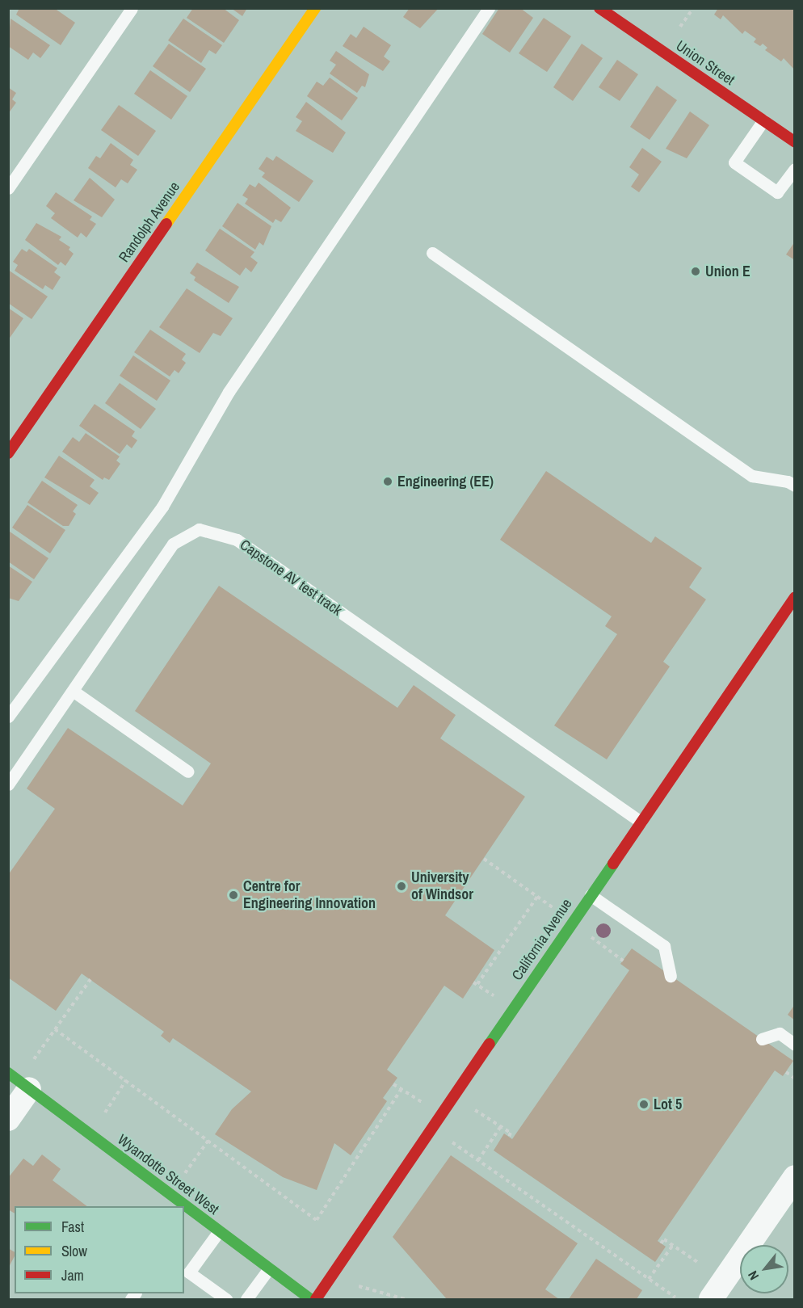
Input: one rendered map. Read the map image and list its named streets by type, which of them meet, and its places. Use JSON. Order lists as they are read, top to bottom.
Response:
{
  "streets": {
    "street": [
      "Union Street",
      "Randolph Avenue",
      "California Avenue",
      "Wyandotte Street West"
    ],
    "lane": ["Capstone AV test track"]
  },
  "crossings": [
    ["Capstone AV test track", "California Avenue"]
  ],
  "places": [
    "Union E",
    "Engineering (EE)",
    "University of Windsor",
    "Centre for Engineering Innovation",
    "Lot 5"
  ],
  "legend": ["Fast", "Slow", "Jam"],
  "north": "bottom left"
}
